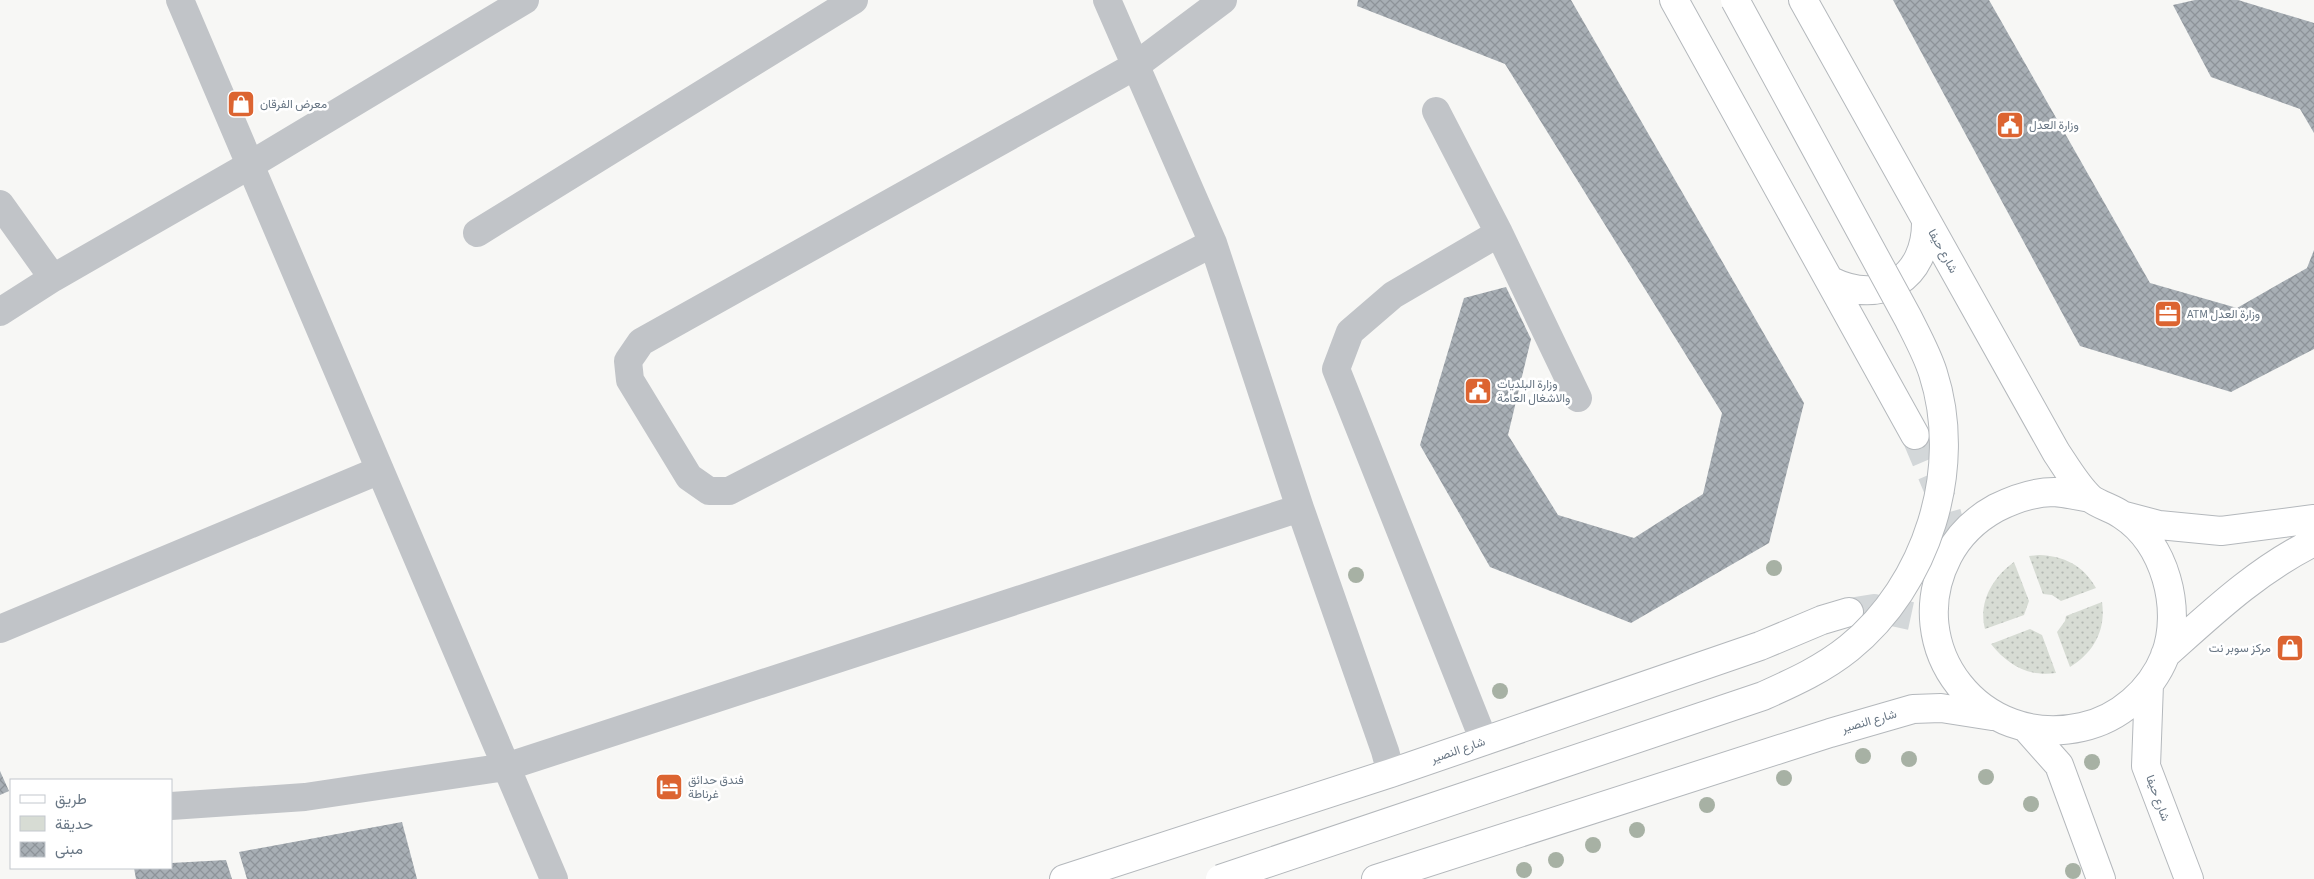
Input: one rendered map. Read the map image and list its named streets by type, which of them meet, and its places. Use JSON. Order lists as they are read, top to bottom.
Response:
{
  "streets": {
    "main road": ["شارع حيفا", "شارع النصیر"]
  },
  "places": {
    "shop": ["معرض الفرقان", "مركز سوبر نت"],
    "public building": ["وزارة العدل", "وزارة البلديات والاشغال العامة"],
    "office": ["ATM وزارة العدل"],
    "hotel": ["فندق حدائق غرناطة"]
  },
  "legend": ["طريق", "حديقة", "مبنى"]
}
